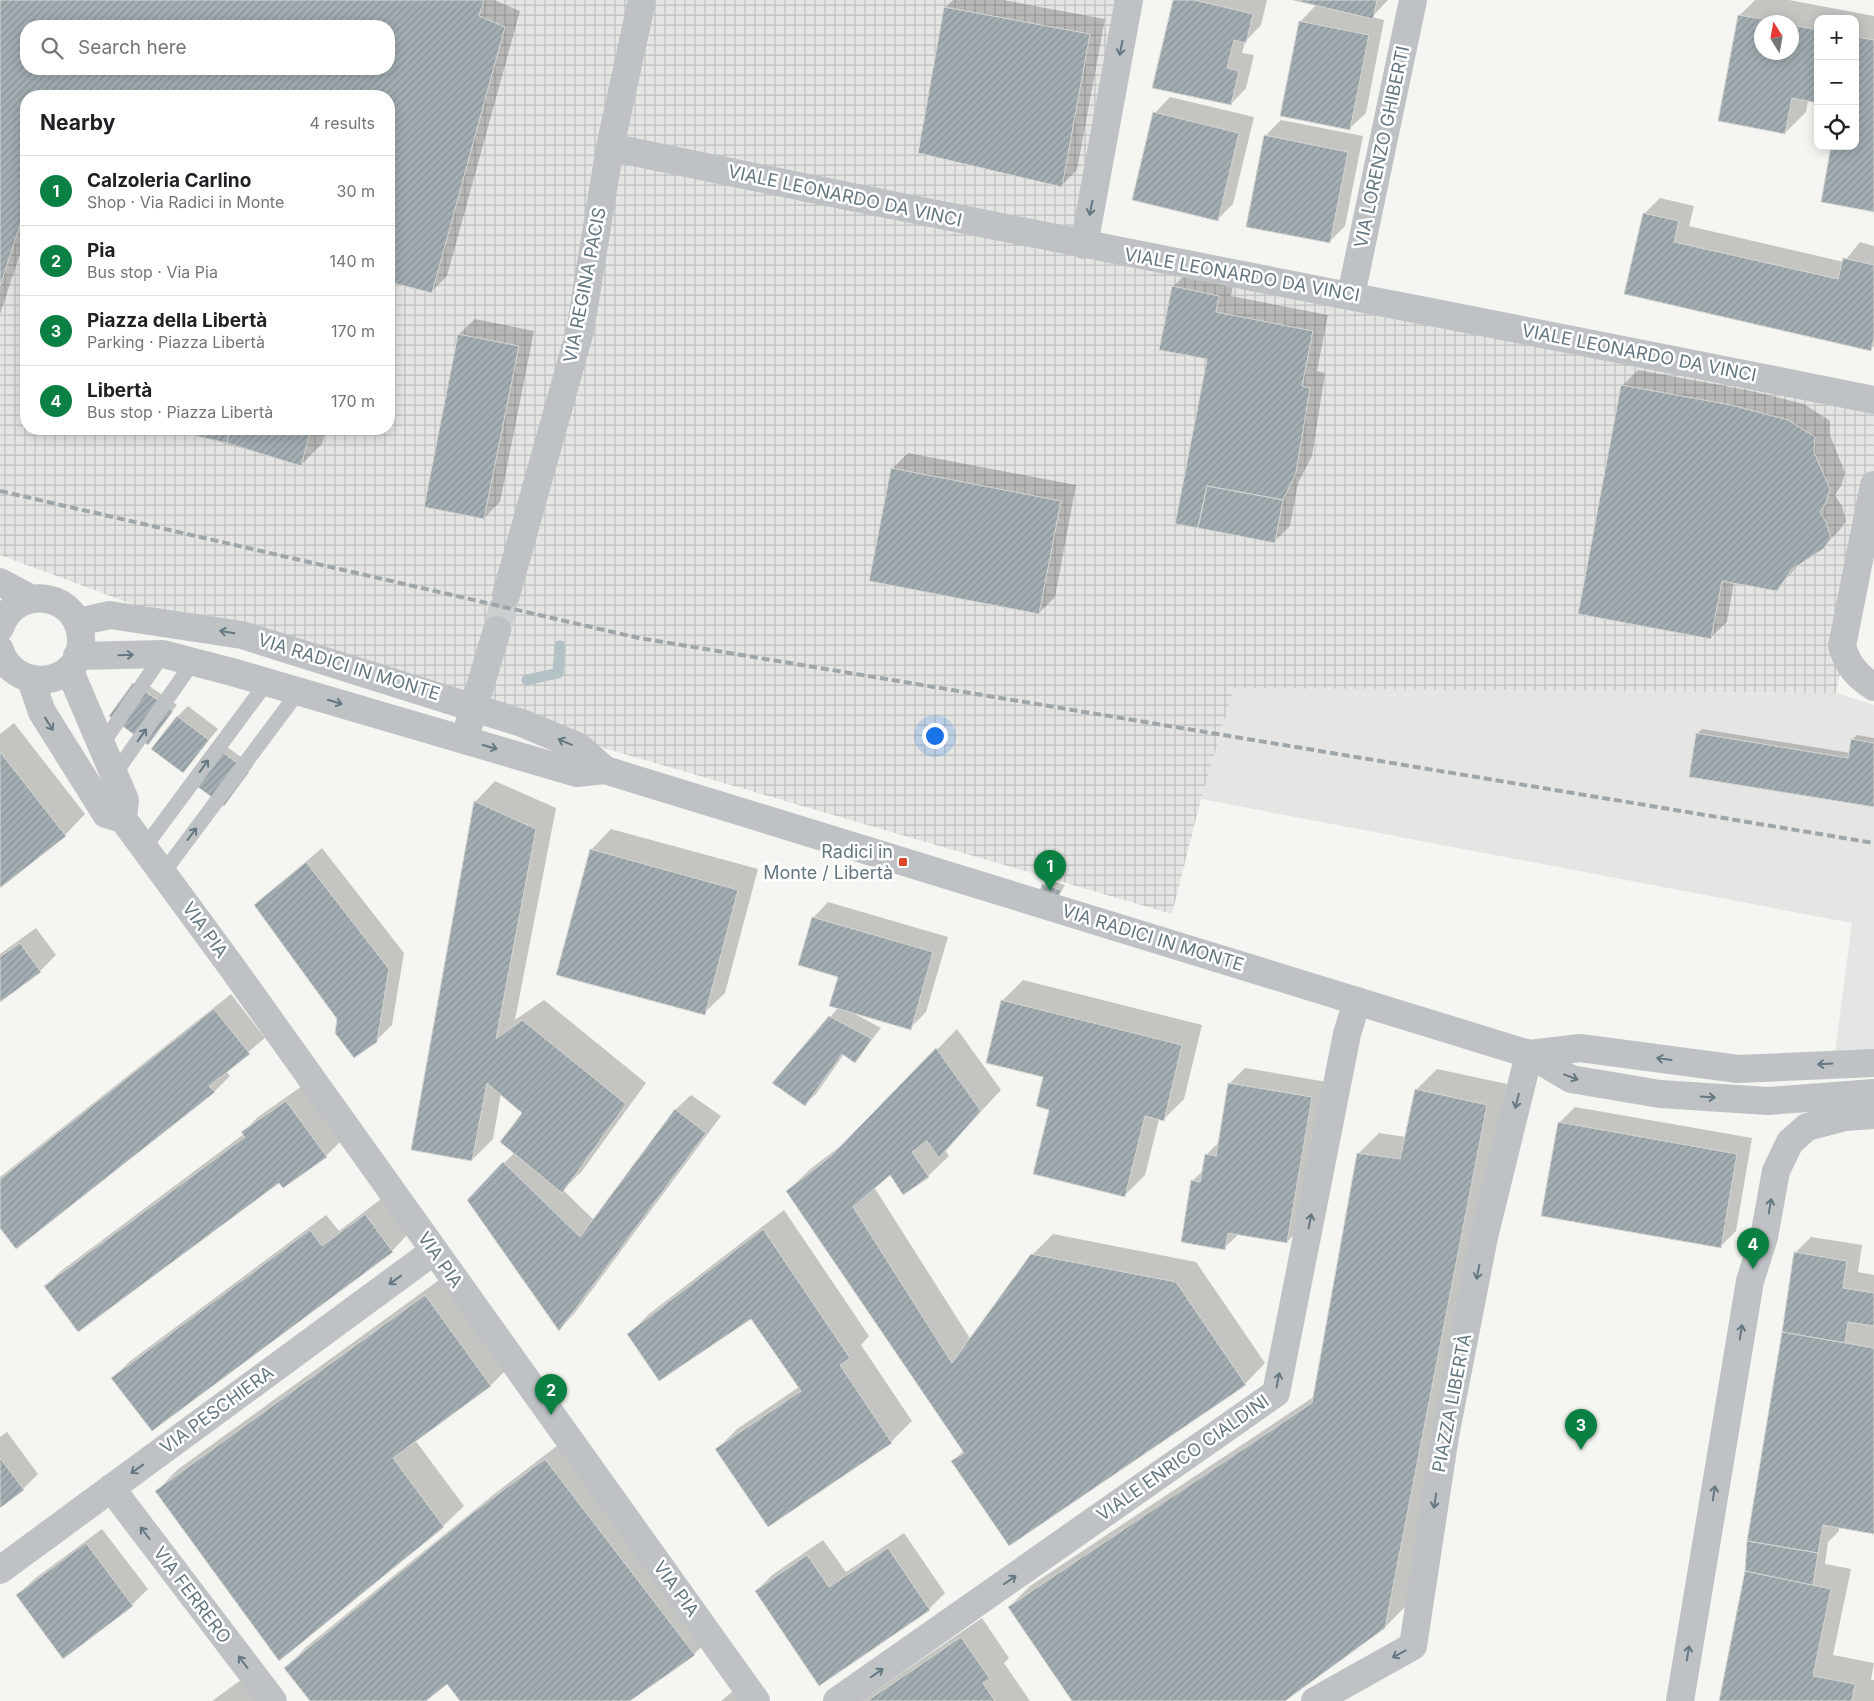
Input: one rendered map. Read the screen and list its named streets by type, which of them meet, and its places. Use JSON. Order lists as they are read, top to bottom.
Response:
{
  "streets": {
    "street": [
      "VIA LORENZO GHIBERTI",
      "VIALE LEONARDO DA VINCI",
      "VIA REGINA PACIS",
      "VIA RADICI IN MONTE",
      "VIA PIA",
      "PIAZZA LIBERTÀ",
      "VIA PESCHIERA",
      "VIALE ENRICO CIALDINI",
      "VIA FERRERO"
    ]
  },
  "crossings": [
    ["VIA LORENZO GHIBERTI", "VIALE LEONARDO DA VINCI"],
    ["VIALE LEONARDO DA VINCI", "VIA REGINA PACIS"],
    ["VIA RADICI IN MONTE", "VIA PIA"],
    ["VIA RADICI IN MONTE", "PIAZZA LIBERTÀ"],
    ["VIA RADICI IN MONTE", "VIALE ENRICO CIALDINI"],
    ["VIA PIA", "VIA PESCHIERA"],
    ["VIA PESCHIERA", "VIA FERRERO"]
  ],
  "one_way": [
    "PIAZZA LIBERTÀ",
    "VIA PESCHIERA",
    "VIALE ENRICO CIALDINI",
    "VIA FERRERO"
  ],
  "places": {
    "transit": ["Radici in Monte / Libertà"]
  },
  "north": "top",
  "page": {
    "map_buttons": ["+", "−"],
    "search": "Search here",
    "heading": ["Nearby", "4 results"],
    "list": [
      {
        "mark": "1",
        "name": "Calzoleria Carlino",
        "note": "Shop · Via Radici in Monte",
        "value": "30 m"
      },
      {
        "mark": "2",
        "name": "Pia",
        "note": "Bus stop · Via Pia",
        "value": "140 m"
      },
      {
        "mark": "3",
        "name": "Piazza della Libertà",
        "note": "Parking · Piazza Libertà",
        "value": "170 m"
      },
      {
        "mark": "4",
        "name": "Libertà",
        "note": "Bus stop · Piazza Libertà",
        "value": "170 m"
      }
    ],
    "pins": [
      "1",
      "4",
      "2",
      "3"
    ]
  }
}
